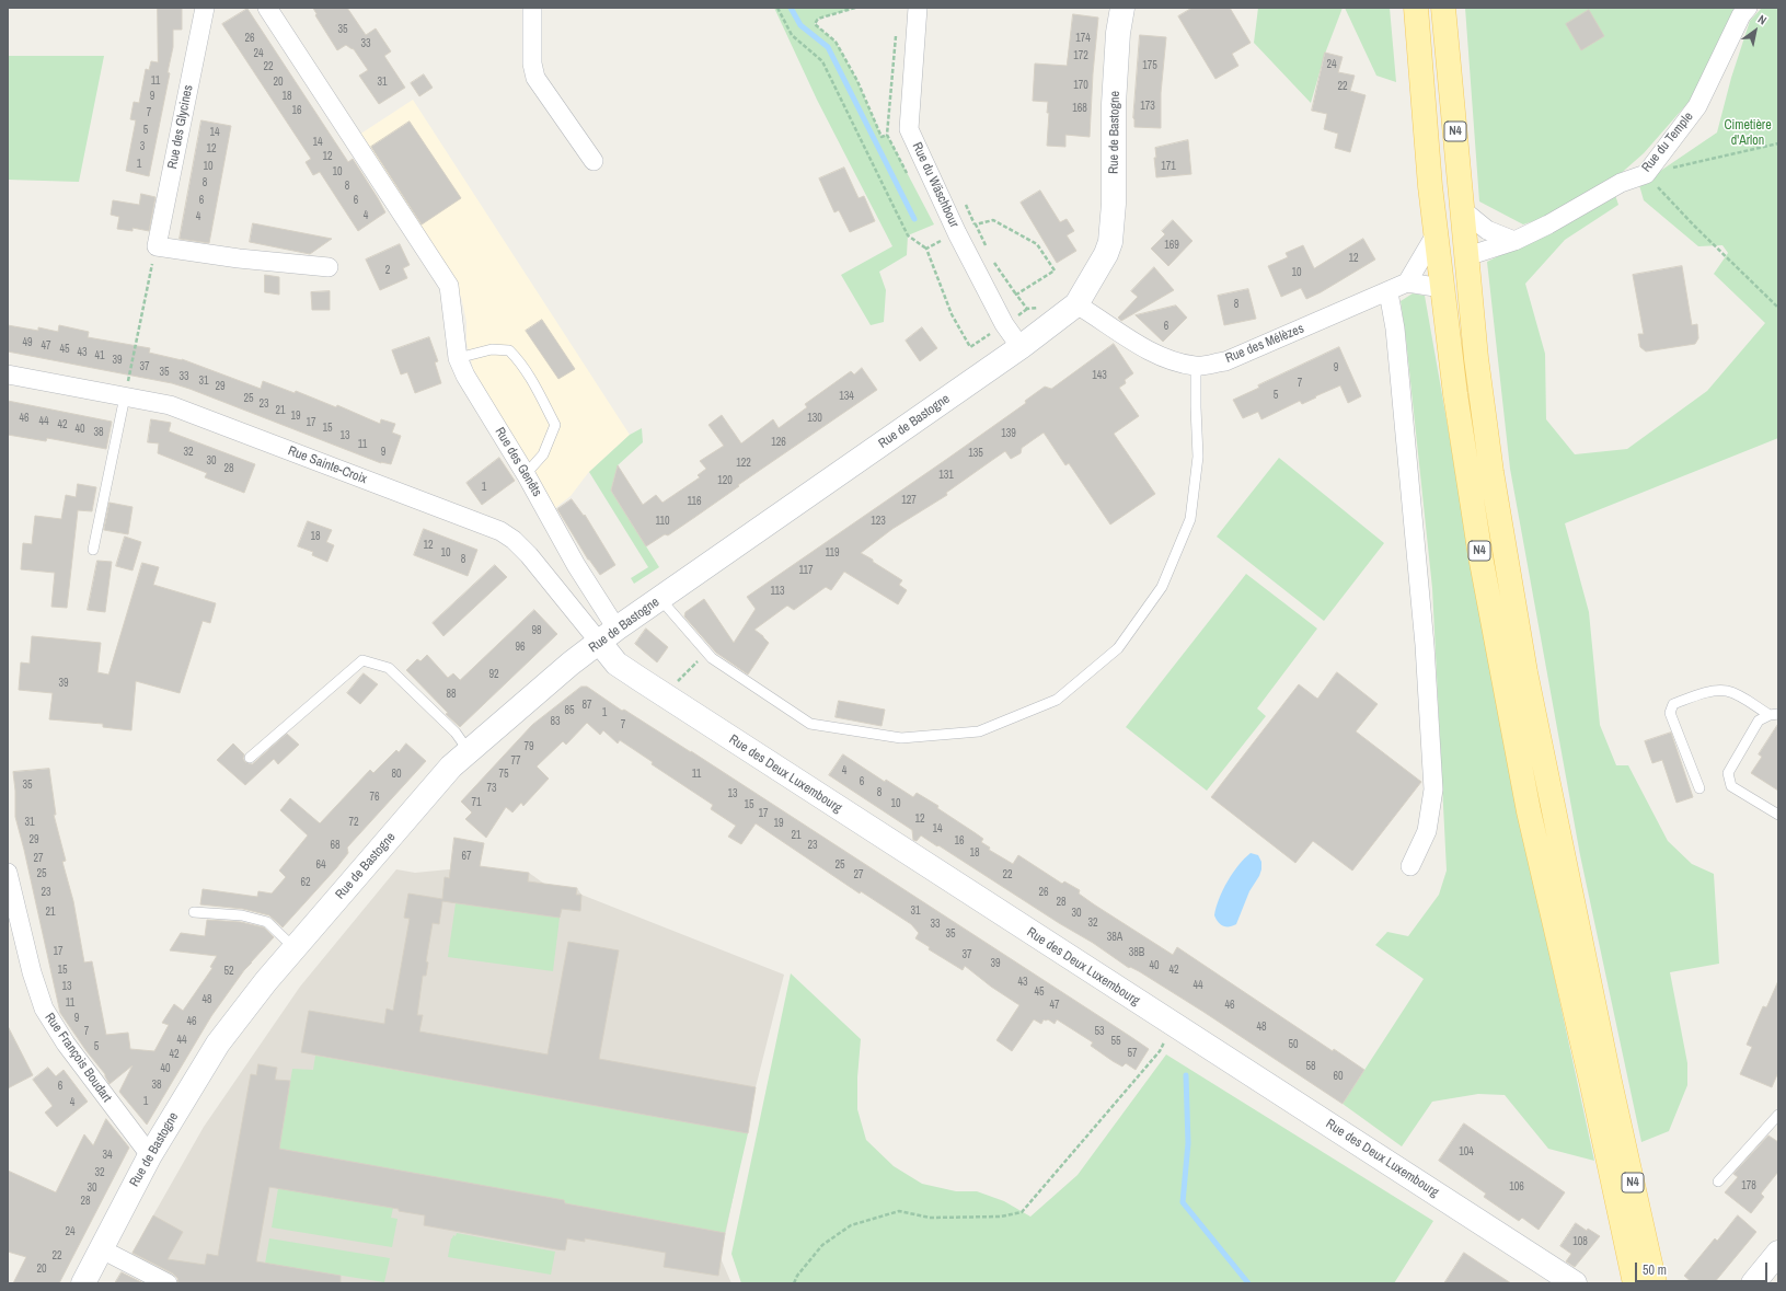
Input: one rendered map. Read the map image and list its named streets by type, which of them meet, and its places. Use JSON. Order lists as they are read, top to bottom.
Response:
{
  "streets": {
    "main road": ["N4", "Rue de Bastogne", "Rue des Deux Luxembourg"],
    "street": [
      "Rue des Glycines",
      "Rue du Temple",
      "Rue du Wäschbour",
      "Rue des Mélèzes",
      "Rue des Genêts",
      "Rue Sainte-Croix",
      "Rue François Boudart"
    ]
  },
  "crossings": [
    ["N4", "Rue du Temple"],
    ["Rue de Bastogne", "Rue du Wäschbour"],
    ["Rue de Bastogne", "Rue des Mélèzes"],
    ["Rue de Bastogne", "Rue des Genêts"],
    ["Rue de Bastogne", "Rue Sainte-Croix"],
    ["Rue de Bastogne", "Rue des Deux Luxembourg"],
    ["Rue de Bastogne", "Rue François Boudart"],
    ["Rue des Genêts", "Rue Sainte-Croix"],
    ["Rue des Genêts", "Rue des Deux Luxembourg"],
    ["Rue Sainte-Croix", "Rue des Deux Luxembourg"]
  ],
  "parks": ["Cimetière d'Arlon"],
  "house_numbers": [
    "35",
    "26",
    "174",
    "33",
    "24",
    "172",
    "24",
    "175",
    "22",
    "11",
    "20",
    "31",
    "170",
    "22",
    "9",
    "18",
    "173",
    "168",
    "16",
    "7",
    "5",
    "14",
    "14",
    "3",
    "12",
    "12",
    "1",
    "10",
    "171",
    "10",
    "8",
    "8",
    "6",
    "6",
    "4",
    "4",
    "169",
    "12",
    "2",
    "10",
    "8",
    "6",
    "49",
    "47",
    "45",
    "43",
    "41",
    "39",
    "37",
    "9",
    "35",
    "143",
    "33",
    "31",
    "7",
    "29",
    "5",
    "134",
    "25",
    "23",
    "21",
    "19",
    "46",
    "130",
    "44",
    "17",
    "42",
    "15",
    "40",
    "38",
    "139",
    "13",
    "126",
    "11",
    "32",
    "9",
    "135",
    "30",
    "122",
    "28",
    "131",
    "120",
    "1",
    "127",
    "116",
    "110",
    "123",
    "18",
    "12",
    "10",
    "119",
    "8",
    "117",
    "113",
    "98",
    "96",
    "92",
    "39",
    "88",
    "87",
    "85",
    "1",
    "83",
    "7",
    "79",
    "77",
    "4",
    "80",
    "75",
    "11",
    "6",
    "35",
    "73",
    "8",
    "13",
    "76",
    "71",
    "10",
    "15",
    "17",
    "12",
    "31",
    "72",
    "19",
    "14",
    "21",
    "29",
    "16",
    "68",
    "23",
    "18",
    "67",
    "27",
    "64",
    "25",
    "25",
    "27",
    "22",
    "62",
    "23",
    "26",
    "28",
    "31",
    "21",
    "30",
    "32",
    "33",
    "35",
    "38A",
    "17",
    "38B",
    "37",
    "39",
    "40",
    "15",
    "42",
    "52",
    "43",
    "44",
    "13",
    "45",
    "48",
    "11",
    "47",
    "46",
    "9",
    "46",
    "48",
    "7",
    "53",
    "44",
    "55",
    "50",
    "5",
    "57",
    "42",
    "58",
    "40",
    "60",
    "38",
    "6",
    "1",
    "4",
    "104",
    "34",
    "32",
    "178",
    "106",
    "30",
    "28",
    "24",
    "108",
    "22",
    "20"
  ],
  "scale_bar": "50 m",
  "north": "top right"
}
